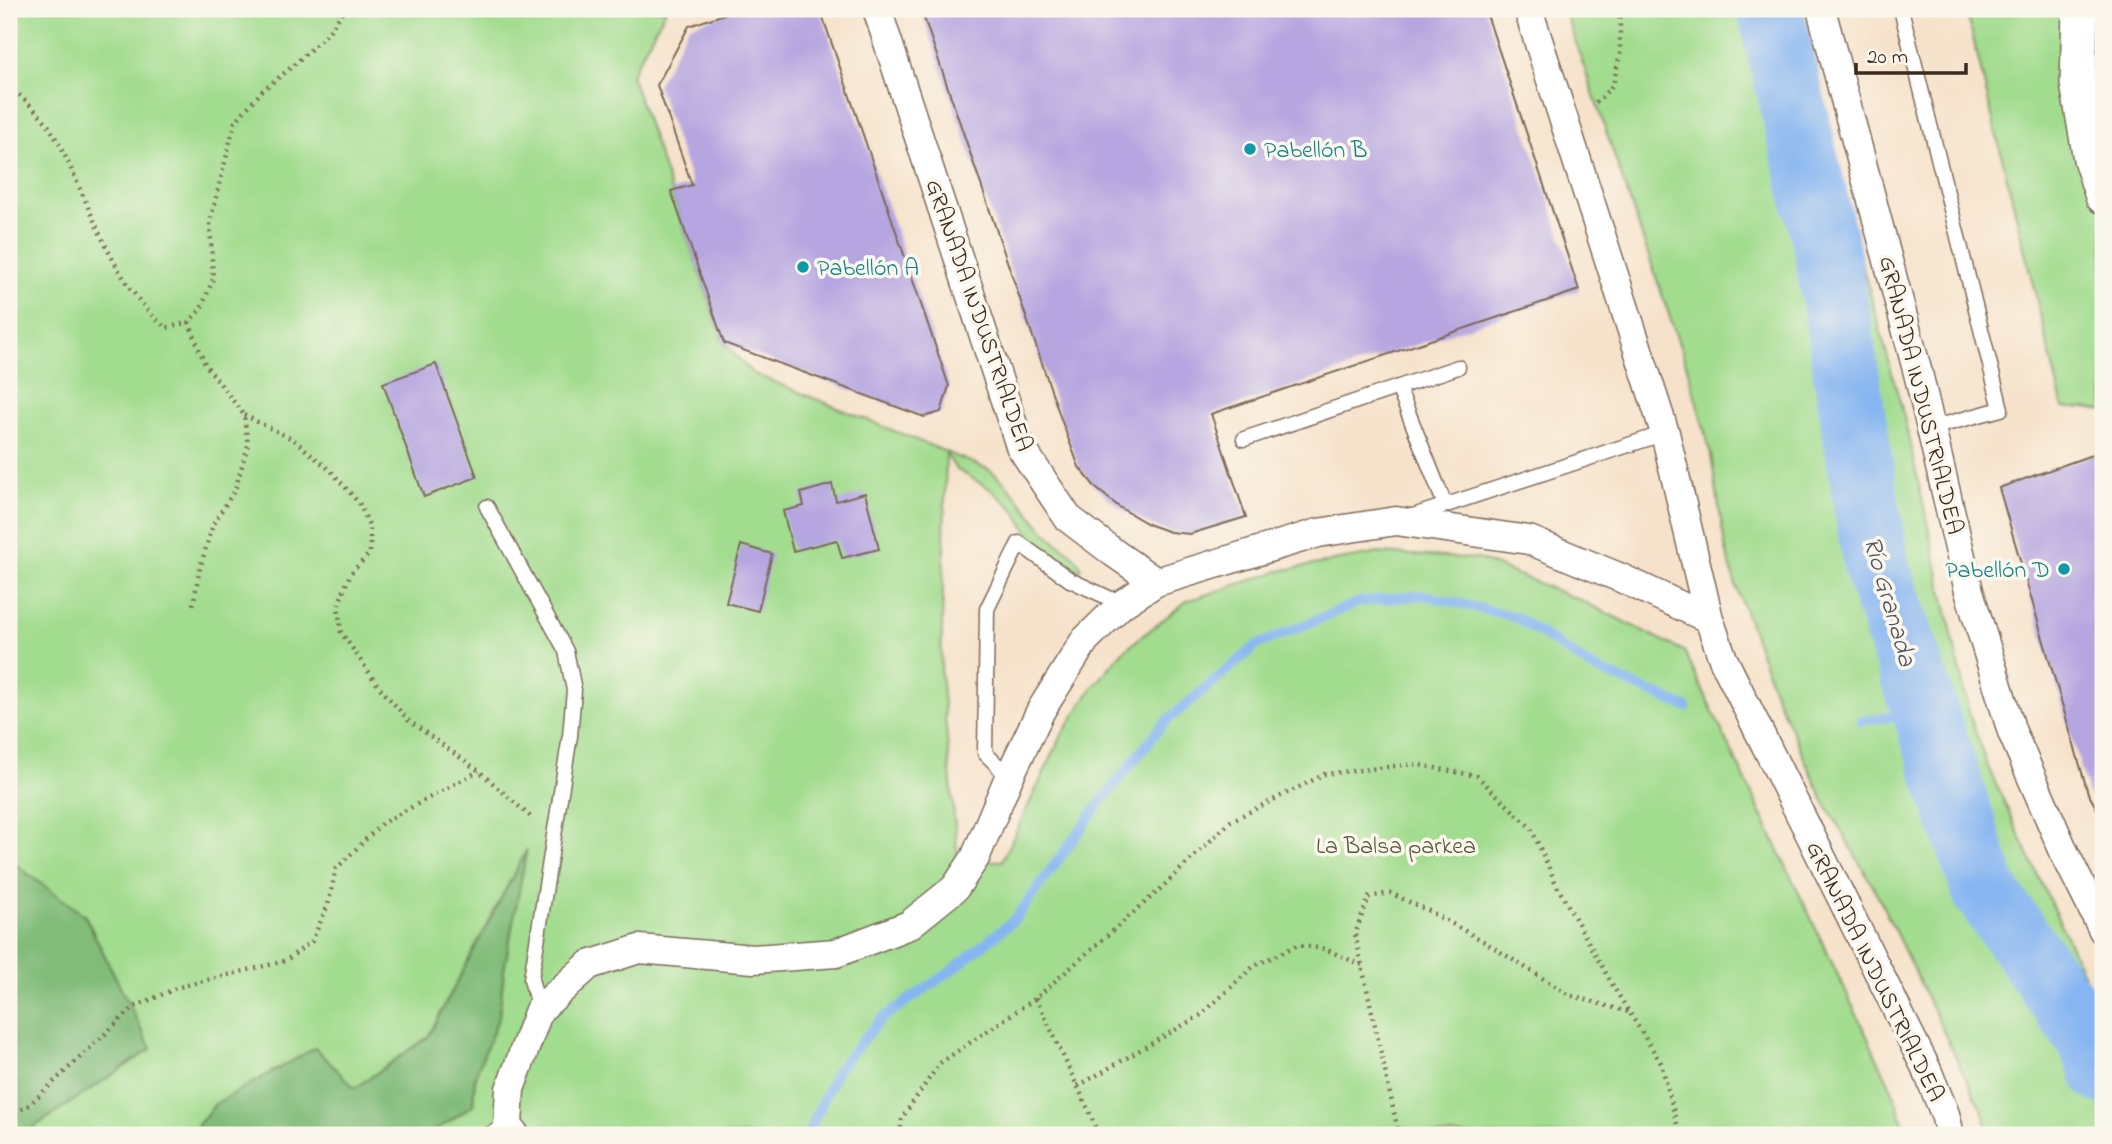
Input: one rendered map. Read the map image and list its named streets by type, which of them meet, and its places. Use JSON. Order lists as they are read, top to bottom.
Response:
{
  "streets": {
    "street": ["GRANADA INDUSTRIALDEA"]
  },
  "water": ["Río Granada"],
  "parks": ["La Balsa parkea"],
  "places": ["Pabellón B", "Pabellón A", "Pabellón D"],
  "scale_bar": "20 m"
}
